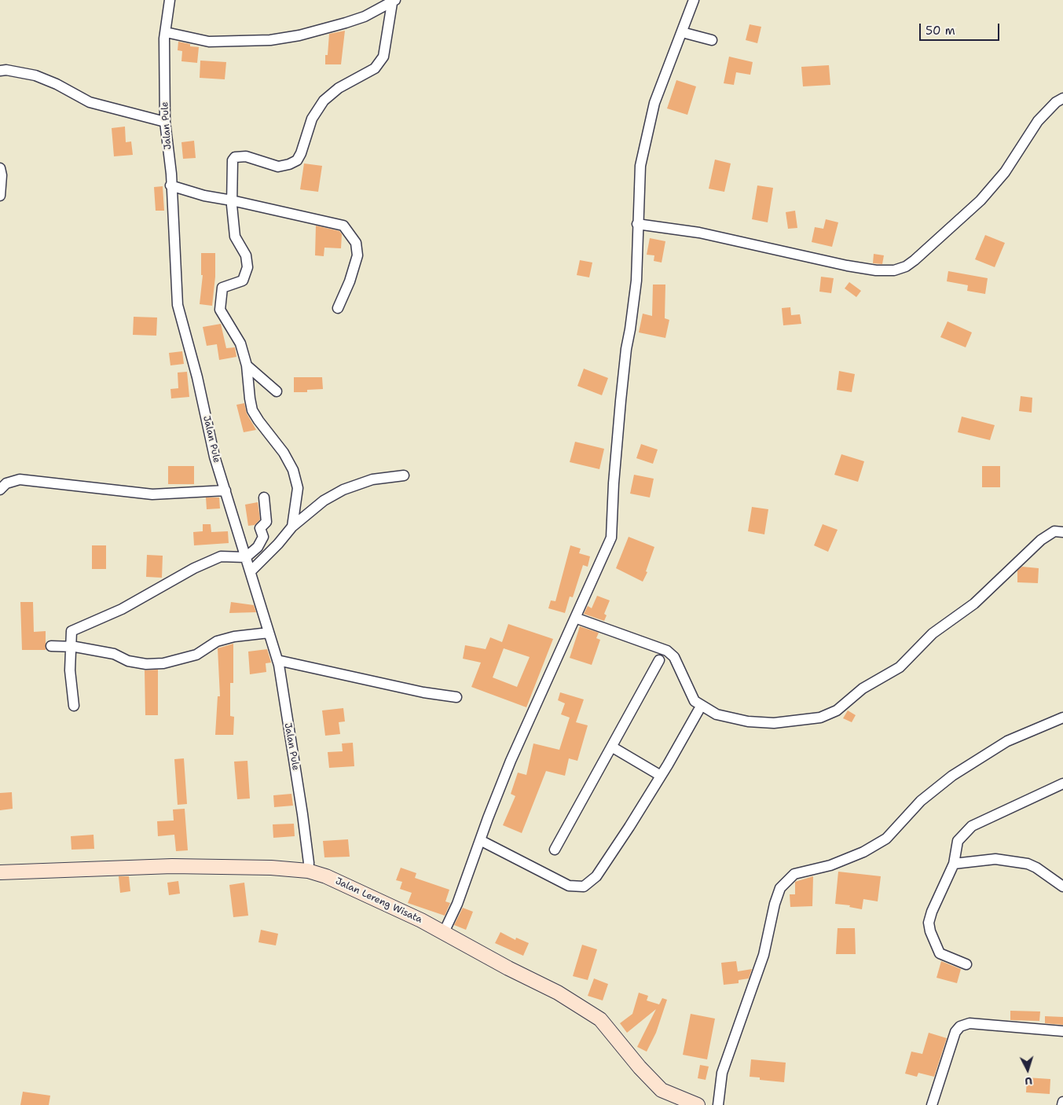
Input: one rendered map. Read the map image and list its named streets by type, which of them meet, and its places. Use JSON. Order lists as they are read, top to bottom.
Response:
{
  "streets": {
    "main road": ["Jalan Lereng Wisata"],
    "street": ["Jalan Pule"]
  },
  "crossings": [
    ["Jalan Pule", "Jalan Lereng Wisata"]
  ],
  "scale_bar": "50 m",
  "north": "bottom"
}
